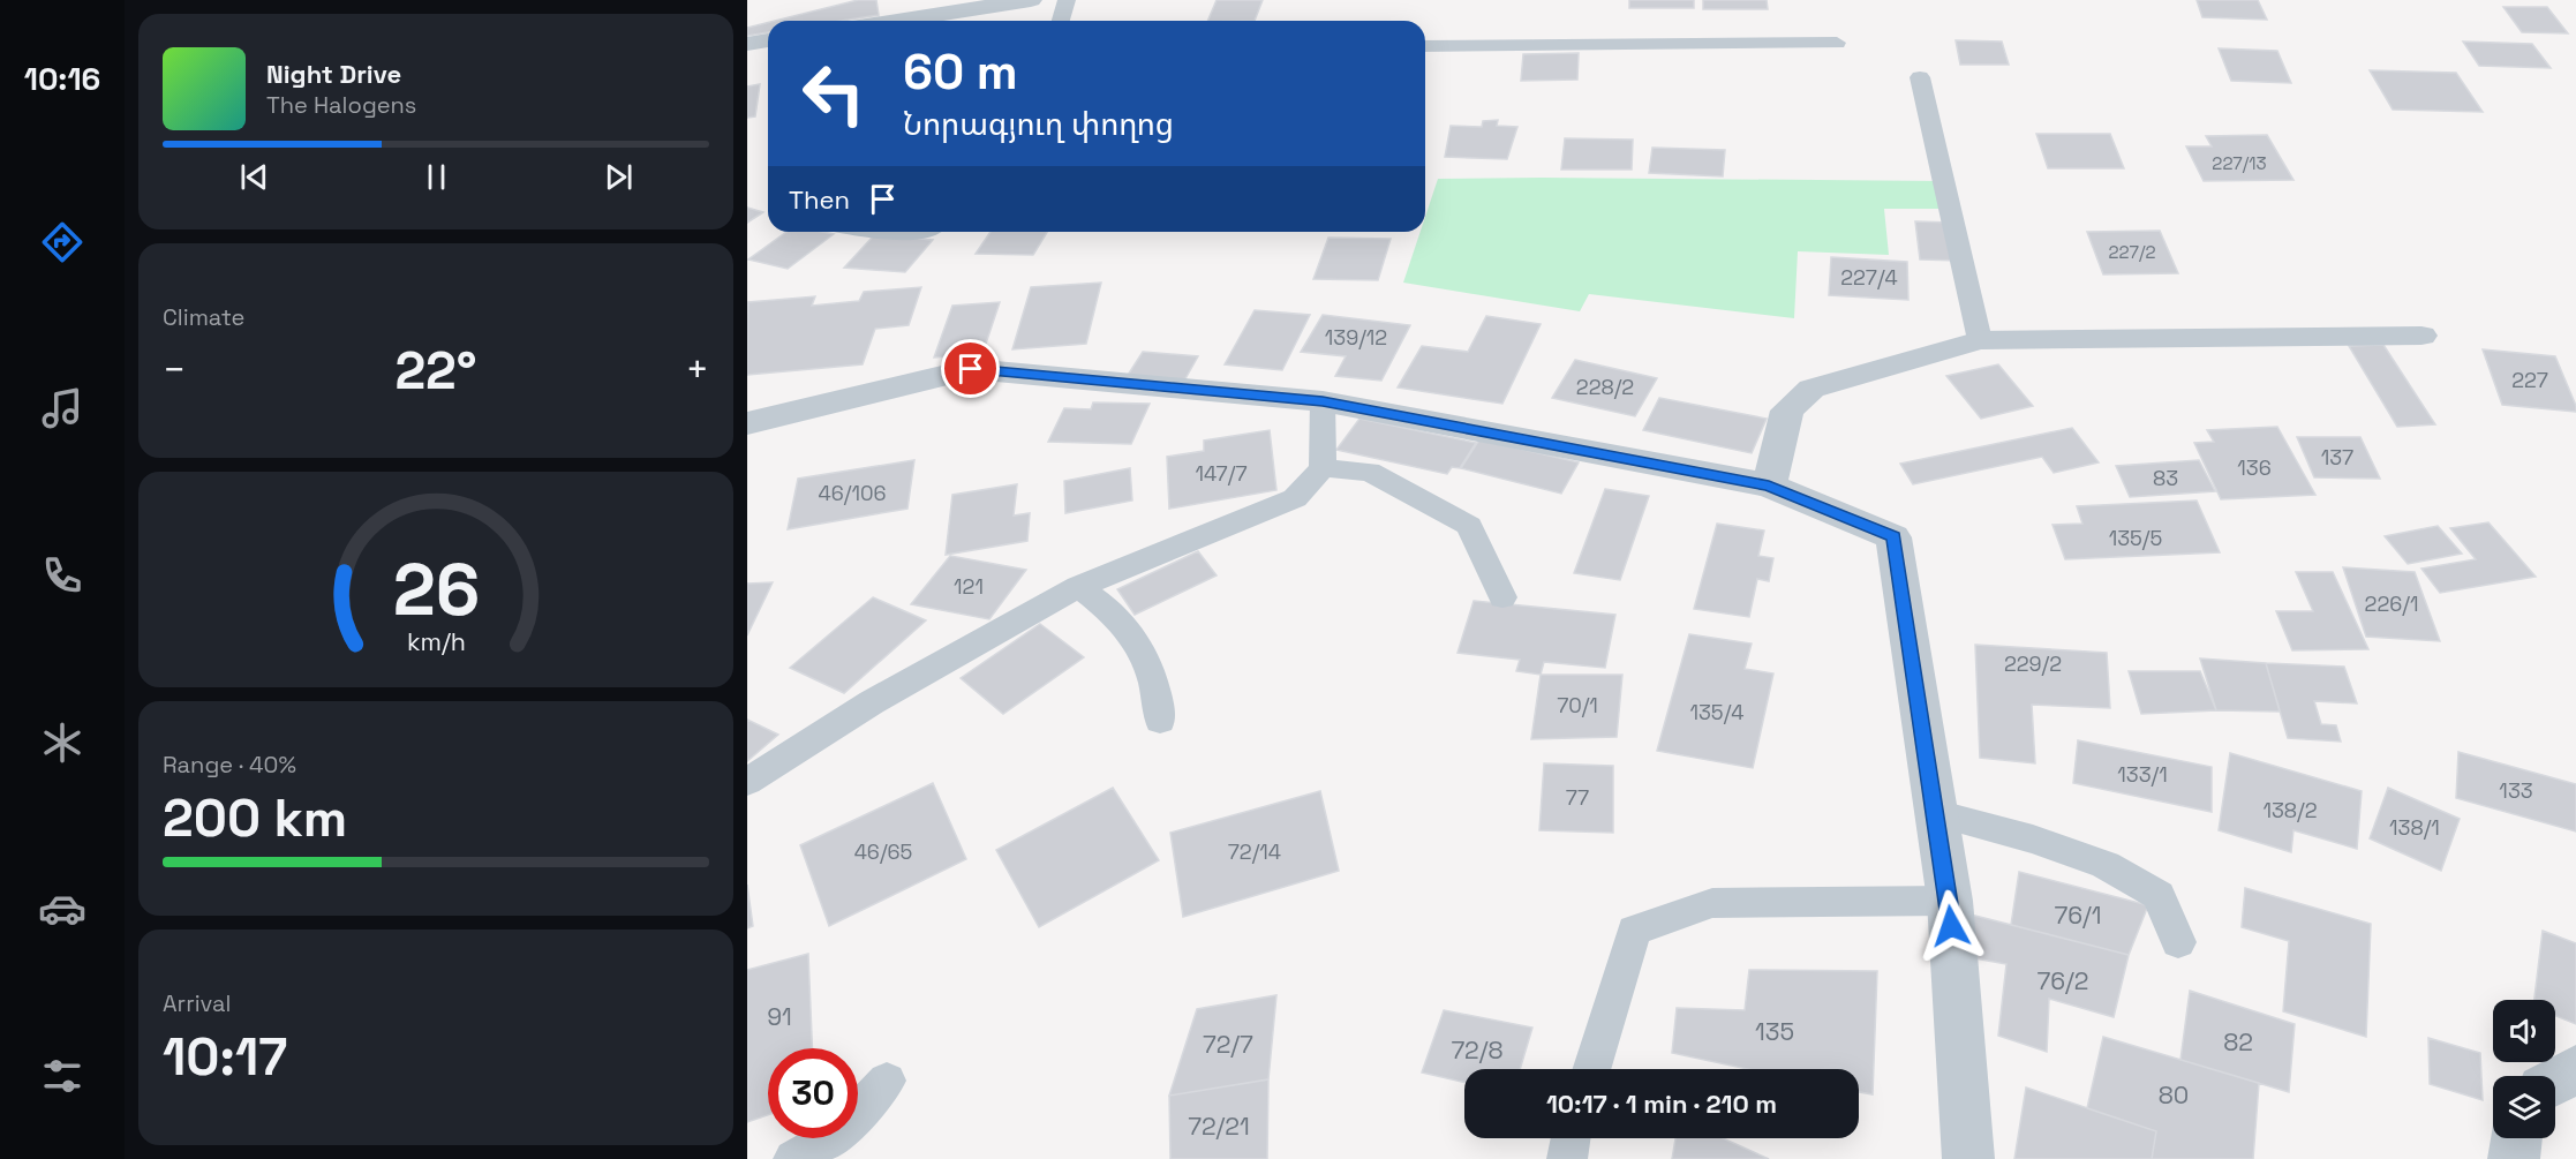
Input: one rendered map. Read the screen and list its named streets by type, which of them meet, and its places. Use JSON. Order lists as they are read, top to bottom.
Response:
{
  "house_numbers": [
    "227/13",
    "227/2",
    "227/4",
    "139/12",
    "227",
    "228/2",
    "137",
    "136",
    "147/7",
    "83",
    "46/106",
    "135/5",
    "121",
    "226/1",
    "229/2",
    "70/1",
    "135/4",
    "133/1",
    "133",
    "77",
    "138/2",
    "138/1",
    "46/65",
    "72/14",
    "76/1",
    "76/2",
    "91",
    "135",
    "82",
    "72/7",
    "72/8",
    "80",
    "72/21"
  ],
  "page": {
    "tabs": "10:16",
    "turn": ["60 m", "Նորագյուղ փողոց"],
    "song": ["Night Drive", "The Halogens"],
    "then": "Then",
    "tile": [
      "Climate",
      ["Range · 40%", "200 km"],
      ["Arrival", "10:17"]
    ],
    "heat": ["−", "22°", "+"],
    "limit": "30",
    "trip": "10:17 · 1 min · 210 m",
    "gauge": ["26", "km/h"]
  }
}
